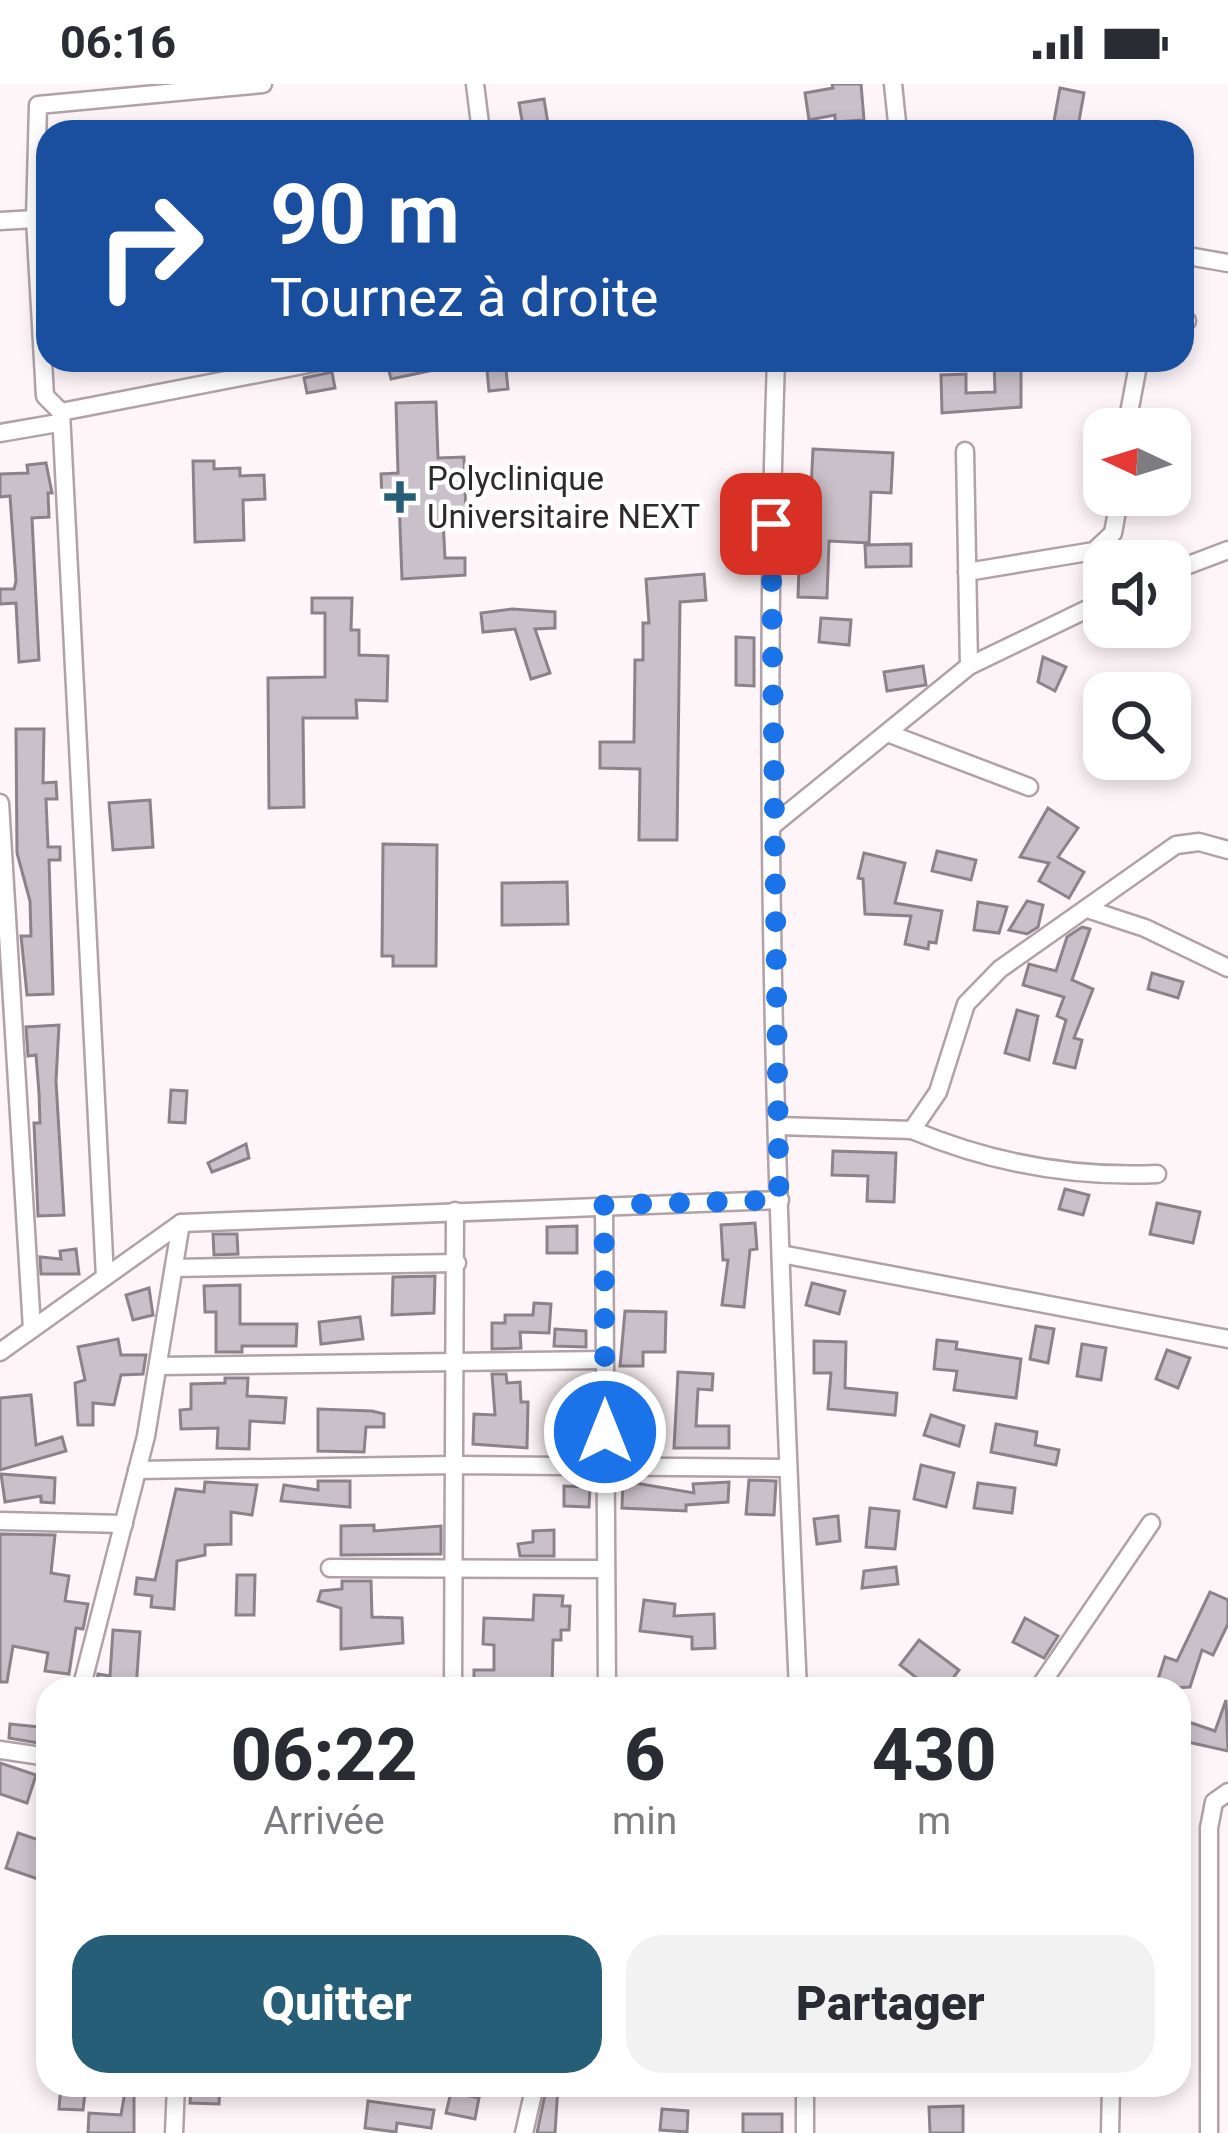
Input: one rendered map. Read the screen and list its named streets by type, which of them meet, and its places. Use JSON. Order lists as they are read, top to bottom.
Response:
{
  "places": {
    "health": ["Polyclinique Universitaire NEXT"]
  },
  "north": "left",
  "page": {
    "status": "06:16",
    "turn": ["90 m", "Tournez à droite"],
    "eta": [
      "06:22",
      "Arrivée",
      "6",
      "min",
      "430",
      "m"
    ],
    "buttons": ["Quitter", "Partager"]
  }
}
